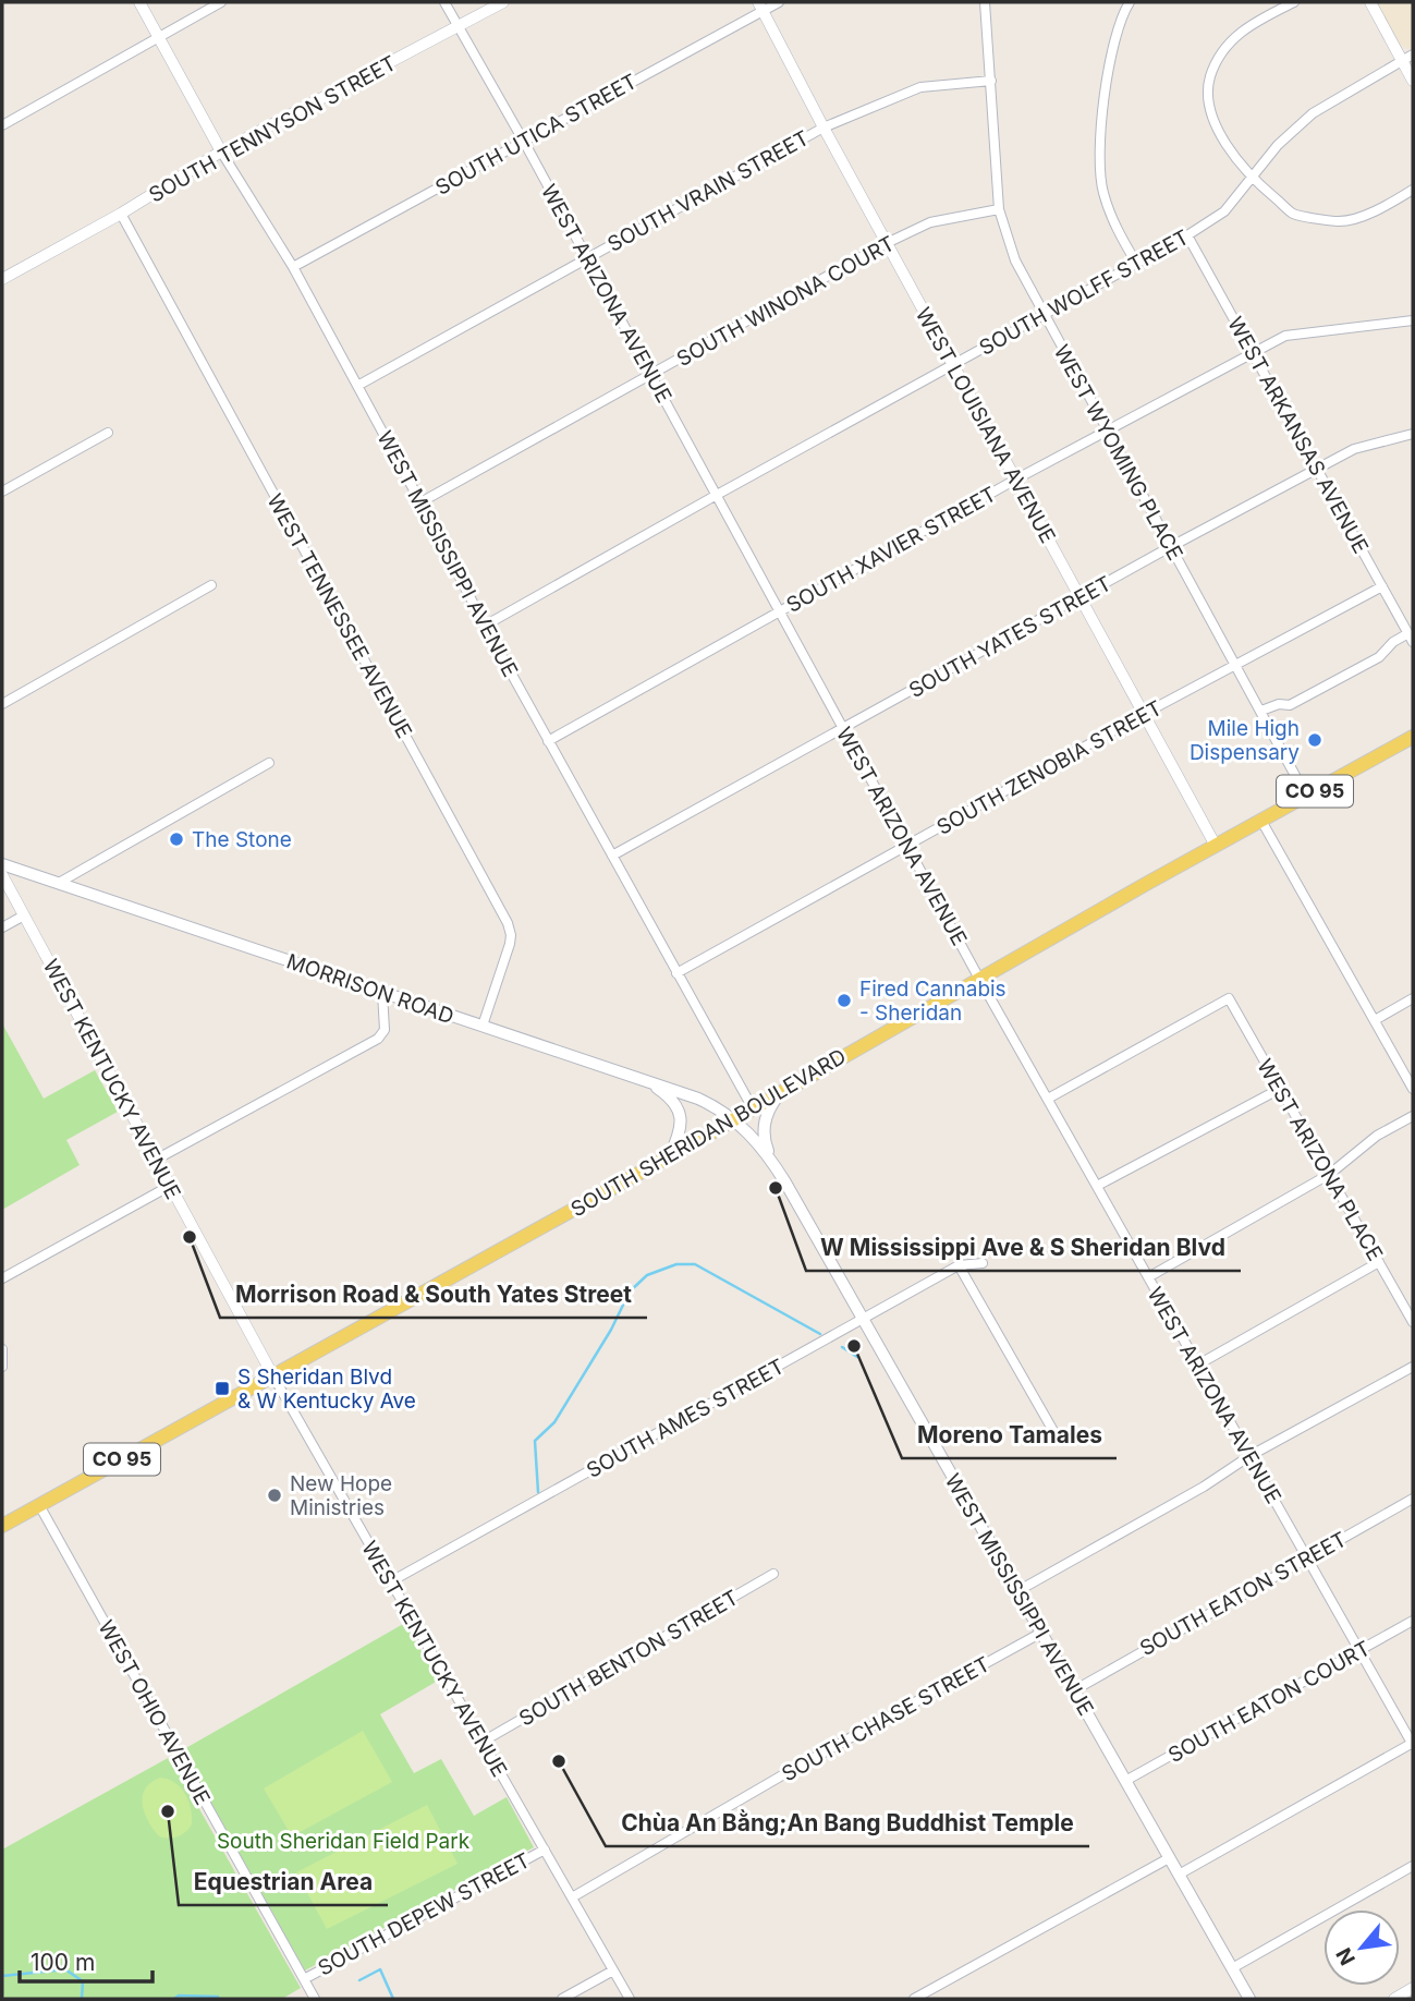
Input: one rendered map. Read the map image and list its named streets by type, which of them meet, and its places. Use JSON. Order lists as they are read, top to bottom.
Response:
{
  "streets": {
    "main road": [
      "WEST MISSISSIPPI AVENUE",
      "CO 95",
      "MORRISON ROAD",
      "SOUTH SHERIDAN BOULEVARD"
    ],
    "street": [
      "SOUTH TENNYSON STREET",
      "SOUTH UTICA STREET",
      "SOUTH VRAIN STREET",
      "SOUTH WOLFF STREET",
      "WEST ARIZONA AVENUE",
      "SOUTH WINONA COURT",
      "WEST LOUISIANA AVENUE",
      "WEST ARKANSAS AVENUE",
      "WEST WYOMING PLACE",
      "SOUTH XAVIER STREET",
      "WEST TENNESSEE AVENUE",
      "SOUTH YATES STREET",
      "SOUTH ZENOBIA STREET",
      "WEST KENTUCKY AVENUE",
      "WEST ARIZONA PLACE",
      "SOUTH AMES STREET",
      "SOUTH EATON STREET",
      "SOUTH BENTON STREET",
      "SOUTH EATON COURT",
      "WEST OHIO AVENUE",
      "SOUTH CHASE STREET",
      "SOUTH DEPEW STREET"
    ]
  },
  "crossings": [
    ["SOUTH TENNYSON STREET", "WEST ARIZONA AVENUE"],
    ["SOUTH TENNYSON STREET", "WEST MISSISSIPPI AVENUE"],
    ["SOUTH TENNYSON STREET", "WEST TENNESSEE AVENUE"],
    ["SOUTH UTICA STREET", "WEST ARIZONA AVENUE"],
    ["SOUTH UTICA STREET", "WEST LOUISIANA AVENUE"],
    ["SOUTH UTICA STREET", "WEST MISSISSIPPI AVENUE"],
    ["SOUTH VRAIN STREET", "WEST ARIZONA AVENUE"],
    ["SOUTH VRAIN STREET", "WEST LOUISIANA AVENUE"],
    ["SOUTH VRAIN STREET", "WEST WYOMING PLACE"],
    ["SOUTH VRAIN STREET", "WEST MISSISSIPPI AVENUE"],
    ["SOUTH WOLFF STREET", "WEST ARIZONA AVENUE"],
    ["SOUTH WOLFF STREET", "WEST LOUISIANA AVENUE"],
    ["SOUTH WOLFF STREET", "WEST ARKANSAS AVENUE"],
    ["SOUTH WOLFF STREET", "WEST WYOMING PLACE"],
    ["SOUTH WOLFF STREET", "WEST MISSISSIPPI AVENUE"],
    ["WEST ARIZONA AVENUE", "SOUTH WINONA COURT"],
    ["WEST ARIZONA AVENUE", "SOUTH XAVIER STREET"],
    ["WEST ARIZONA AVENUE", "SOUTH YATES STREET"],
    ["WEST ARIZONA AVENUE", "SOUTH ZENOBIA STREET"],
    ["WEST ARIZONA AVENUE", "SOUTH SHERIDAN BOULEVARD"],
    ["WEST ARIZONA AVENUE", "WEST ARIZONA PLACE"],
    ["WEST ARIZONA AVENUE", "SOUTH EATON STREET"],
    ["WEST ARIZONA AVENUE", "SOUTH EATON COURT"],
    ["SOUTH WINONA COURT", "WEST LOUISIANA AVENUE"],
    ["SOUTH WINONA COURT", "WEST WYOMING PLACE"],
    ["SOUTH WINONA COURT", "WEST MISSISSIPPI AVENUE"],
    ["WEST LOUISIANA AVENUE", "SOUTH XAVIER STREET"],
    ["WEST LOUISIANA AVENUE", "SOUTH YATES STREET"],
    ["WEST LOUISIANA AVENUE", "SOUTH ZENOBIA STREET"],
    ["WEST LOUISIANA AVENUE", "SOUTH SHERIDAN BOULEVARD"],
    ["WEST ARKANSAS AVENUE", "WEST WYOMING PLACE"],
    ["WEST ARKANSAS AVENUE", "SOUTH XAVIER STREET"],
    ["WEST ARKANSAS AVENUE", "SOUTH YATES STREET"],
    ["WEST ARKANSAS AVENUE", "SOUTH ZENOBIA STREET"],
    ["WEST WYOMING PLACE", "SOUTH XAVIER STREET"],
    ["WEST WYOMING PLACE", "SOUTH YATES STREET"],
    ["WEST WYOMING PLACE", "SOUTH ZENOBIA STREET"],
    ["WEST WYOMING PLACE", "SOUTH SHERIDAN BOULEVARD"],
    ["SOUTH XAVIER STREET", "WEST MISSISSIPPI AVENUE"],
    ["WEST MISSISSIPPI AVENUE", "SOUTH YATES STREET"],
    ["WEST MISSISSIPPI AVENUE", "SOUTH ZENOBIA STREET"],
    ["WEST MISSISSIPPI AVENUE", "MORRISON ROAD"],
    ["WEST MISSISSIPPI AVENUE", "SOUTH SHERIDAN BOULEVARD"],
    ["WEST MISSISSIPPI AVENUE", "SOUTH AMES STREET"],
    ["WEST MISSISSIPPI AVENUE", "SOUTH EATON STREET"],
    ["WEST MISSISSIPPI AVENUE", "SOUTH EATON COURT"],
    ["WEST MISSISSIPPI AVENUE", "SOUTH CHASE STREET"],
    ["WEST TENNESSEE AVENUE", "MORRISON ROAD"],
    ["MORRISON ROAD", "SOUTH SHERIDAN BOULEVARD"],
    ["WEST KENTUCKY AVENUE", "SOUTH SHERIDAN BOULEVARD"],
    ["WEST KENTUCKY AVENUE", "SOUTH AMES STREET"],
    ["WEST KENTUCKY AVENUE", "SOUTH BENTON STREET"],
    ["WEST KENTUCKY AVENUE", "SOUTH CHASE STREET"],
    ["WEST KENTUCKY AVENUE", "SOUTH DEPEW STREET"],
    ["SOUTH SHERIDAN BOULEVARD", "WEST OHIO AVENUE"],
    ["WEST OHIO AVENUE", "SOUTH DEPEW STREET"]
  ],
  "parks": ["South Sheridan Field Park"],
  "places": {
    "other": [
      "Mile High Dispensary",
      "The Stone",
      "Fired Cannabis - Sheridan",
      "W Mississippi Ave & S Sheridan Blvd",
      "Morrison Road & South Yates Street",
      "Moreno Tamales",
      "New Hope Ministries",
      "Chùa An Bằng;An Bang Buddhist Temple",
      "Equestrian Area"
    ],
    "transit": ["S Sheridan Blvd & W Kentucky Ave"]
  },
  "scale_bar": "100 m",
  "north": "bottom left"
}
